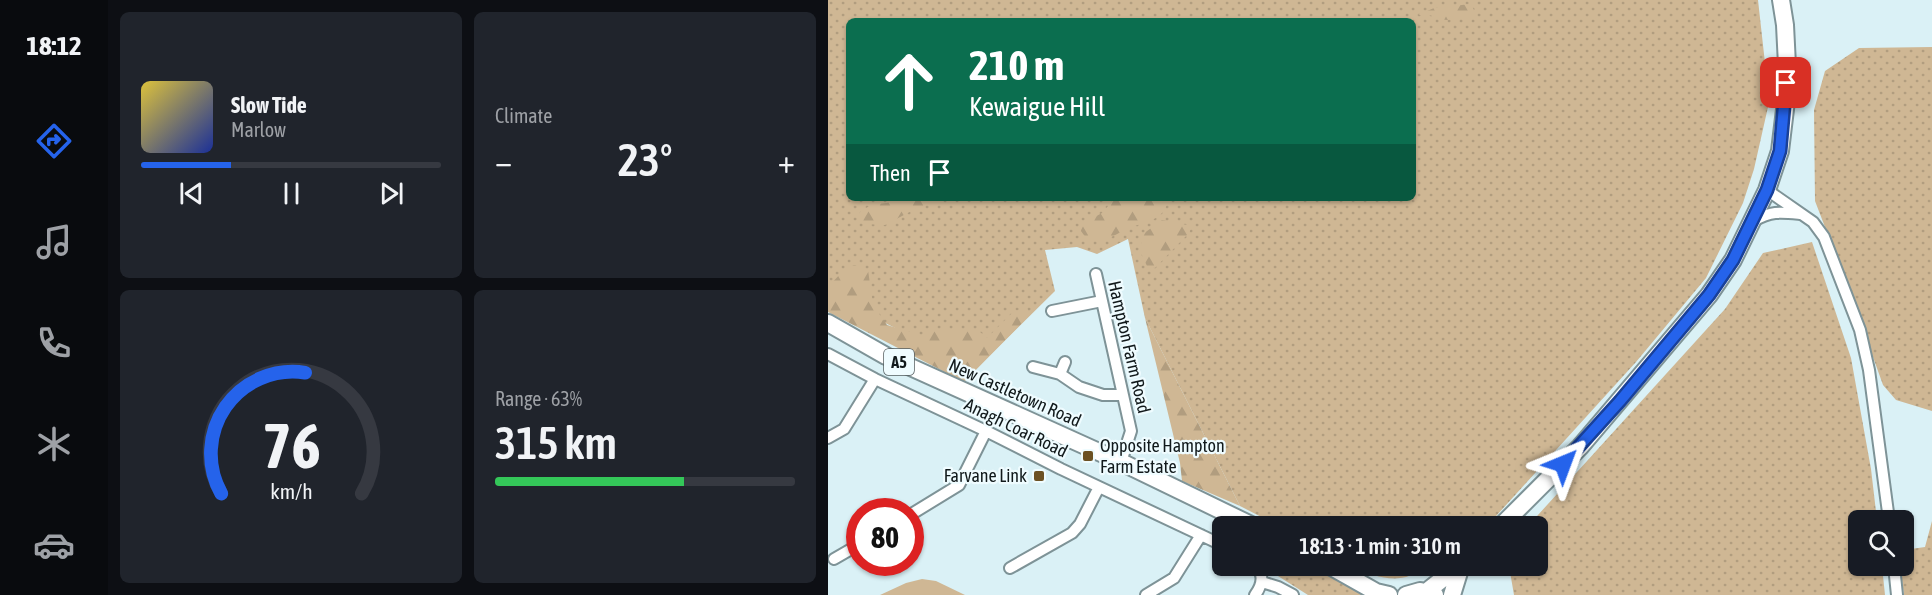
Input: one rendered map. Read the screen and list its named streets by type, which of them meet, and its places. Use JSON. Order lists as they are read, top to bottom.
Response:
{
  "streets": {
    "highway": ["A5", "New Castletown Road"],
    "street": ["Hampton Farm Road", "Anagh Coar Road"]
  },
  "crossings": [
    ["Hampton Farm Road", "New Castletown Road"]
  ],
  "places": {
    "transit": ["Opposite Hampton Farm Estate", "Farvane Link"]
  },
  "page": {
    "tabs": "18:12",
    "tile": [
      "Climate",
      ["Range · 63%", "315 km"]
    ],
    "turn": ["210 m", "Kewaigue Hill"],
    "song": ["Slow Tide", "Marlow"],
    "heat": ["−", "23°", "+"],
    "then": "Then",
    "limit": "80",
    "trip": "18:13 · 1 min · 310 m",
    "gauge": ["76", "km/h"]
  }
}
